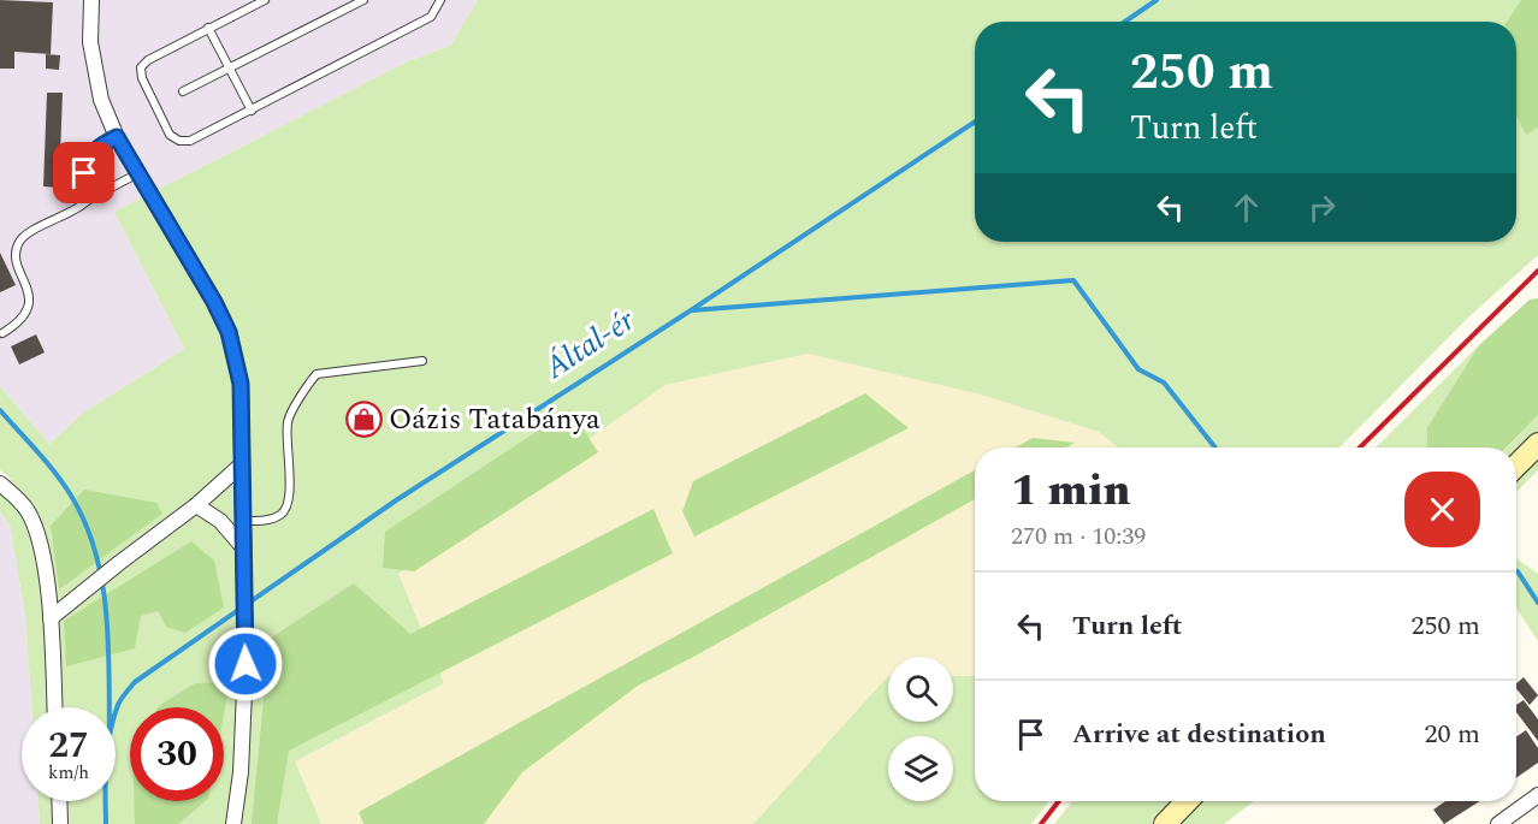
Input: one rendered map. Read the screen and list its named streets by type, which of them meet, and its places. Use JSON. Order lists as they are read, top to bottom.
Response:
{
  "water": ["Által-ér"],
  "places": {
    "shop": ["Oázis Tatabánya"]
  },
  "page": {
    "turn": ["250 m", "Turn left"],
    "heading": ["1 min", "270 m · 10:39"],
    "list": [
      {
        "name": "Turn left",
        "value": "250 m"
      },
      {
        "name": "Arrive at destination",
        "value": "20 m"
      }
    ],
    "speed": "27 km/h",
    "limit": "30"
  }
}
